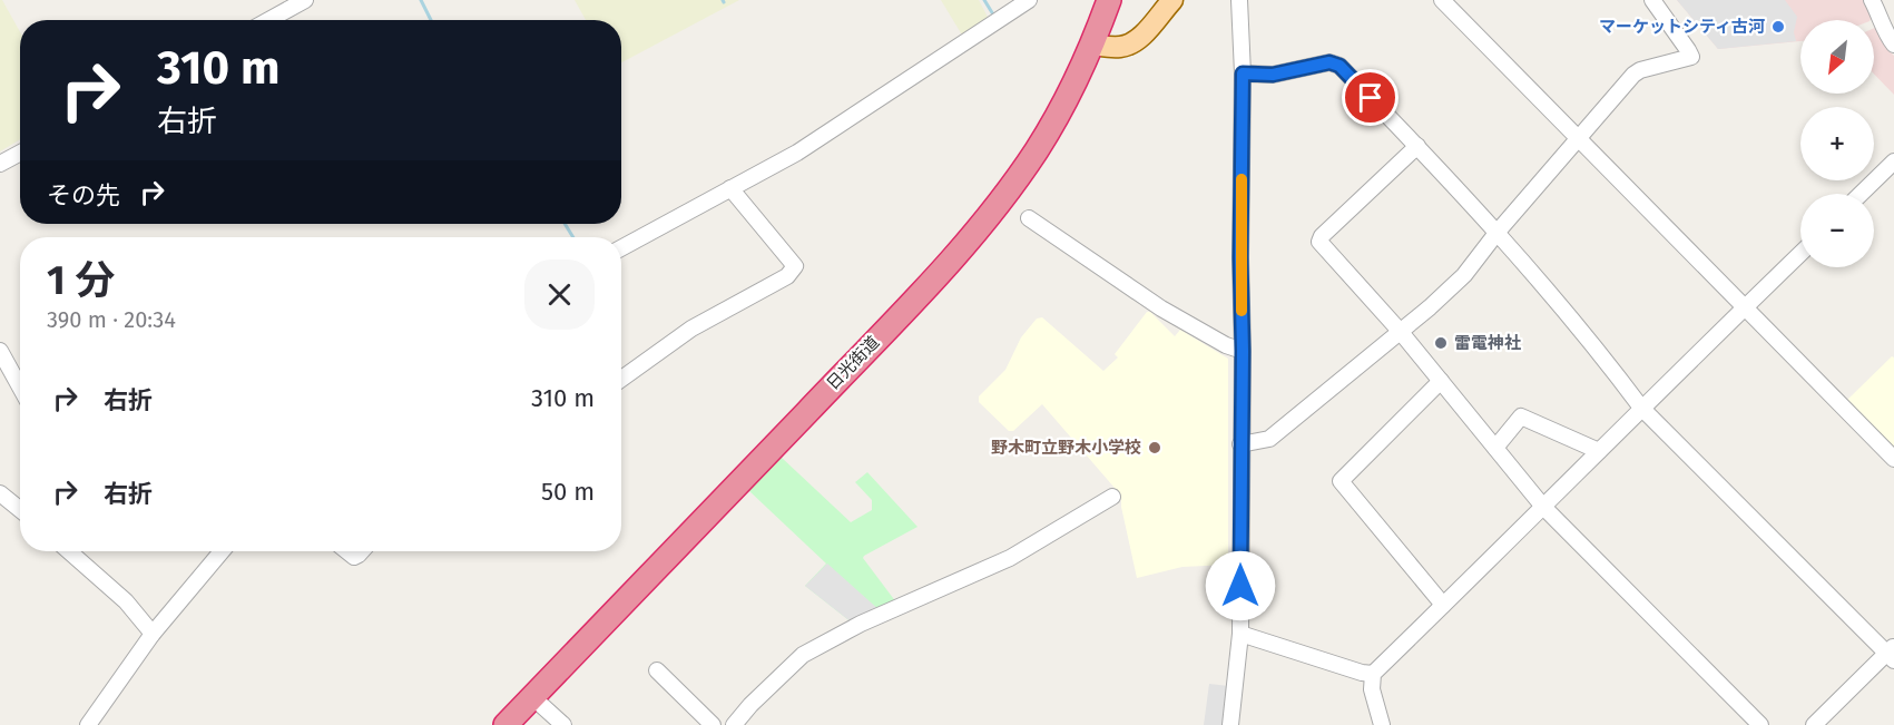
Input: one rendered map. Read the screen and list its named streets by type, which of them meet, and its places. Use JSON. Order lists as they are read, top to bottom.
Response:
{
  "streets": {
    "highway": ["日光街道"]
  },
  "places": ["マーケットシティ古河", "雷電神社", "野木町立野木小学校"],
  "north": "bottom left",
  "page": {
    "map_buttons": ["+", "−"],
    "turn": ["310 m", "右折"],
    "then": "その先",
    "heading": ["1 分", "390 m · 20:34"],
    "list": [
      {
        "name": "右折",
        "value": "310 m"
      },
      {
        "name": "右折",
        "value": "50 m"
      }
    ]
  }
}
